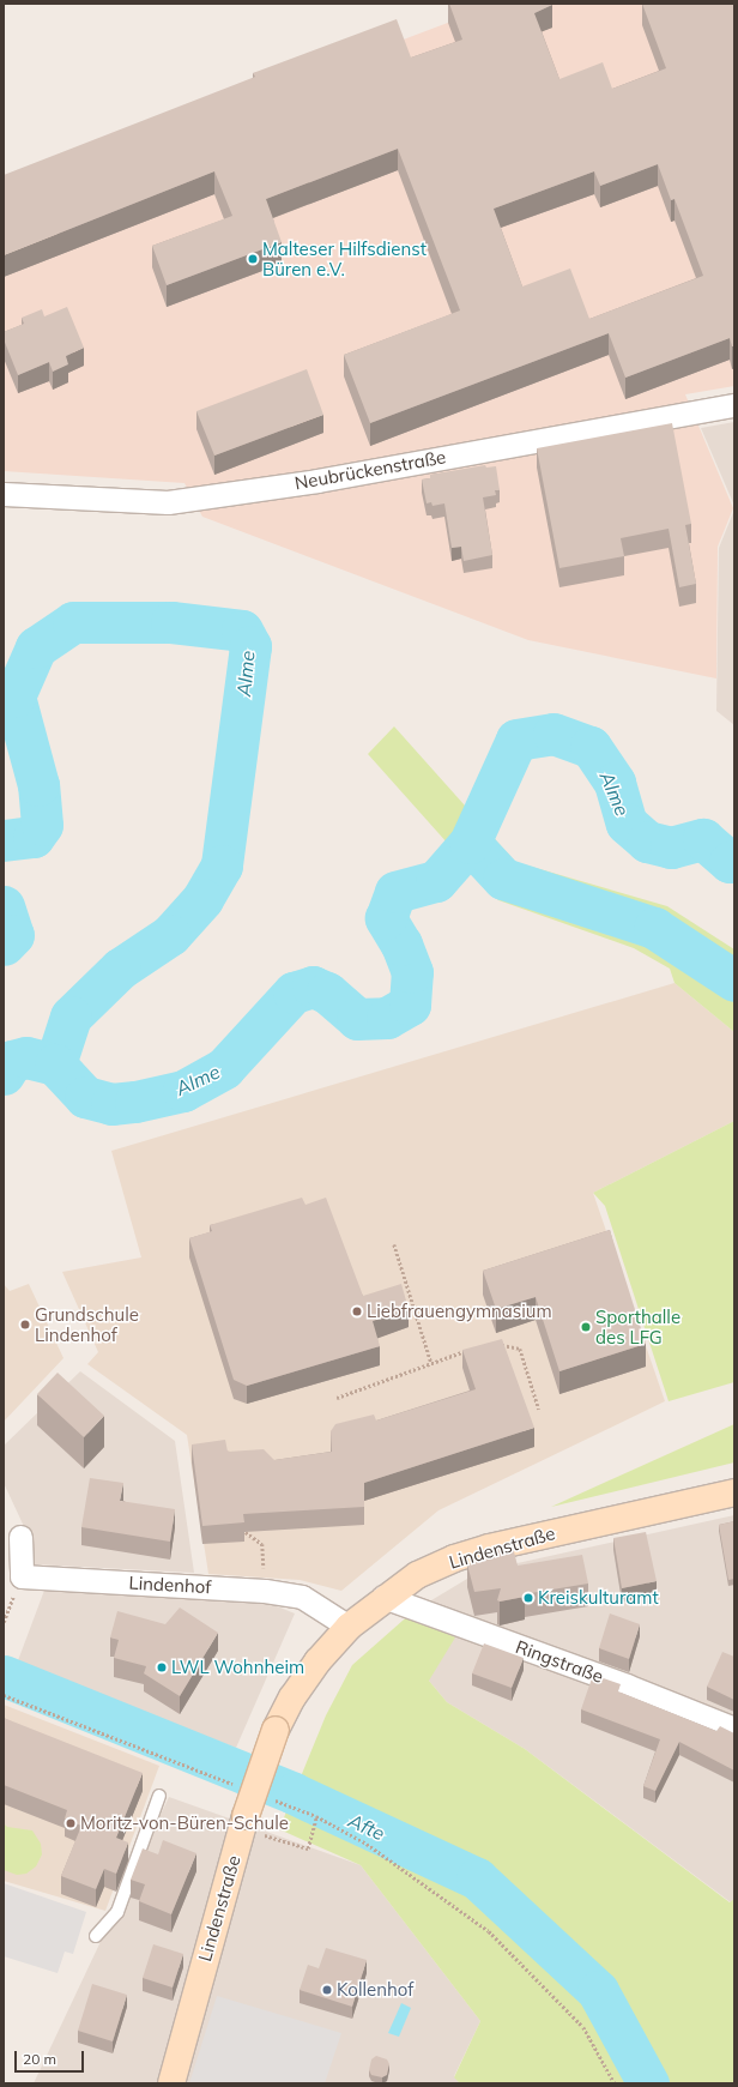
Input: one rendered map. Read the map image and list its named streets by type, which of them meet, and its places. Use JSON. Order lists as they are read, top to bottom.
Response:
{
  "streets": {
    "main road": ["Lindenstraße"],
    "street": ["Neubrückenstraße", "Lindenhof", "Ringstraße"]
  },
  "crossings": [
    ["Lindenstraße", "Lindenhof"],
    ["Lindenstraße", "Ringstraße"]
  ],
  "water": ["Alme", "Afte"],
  "places": [
    "Malteser Hilfsdienst Büren e.V.",
    "Liebfrauengymnasium",
    "Grundschule Lindenhof",
    "Sporthalle des LFG",
    "Kreiskulturamt",
    "LWL Wohnheim",
    "Moritz-von-Büren-Schule",
    "Kollenhof"
  ],
  "scale_bar": "20 m"
}
